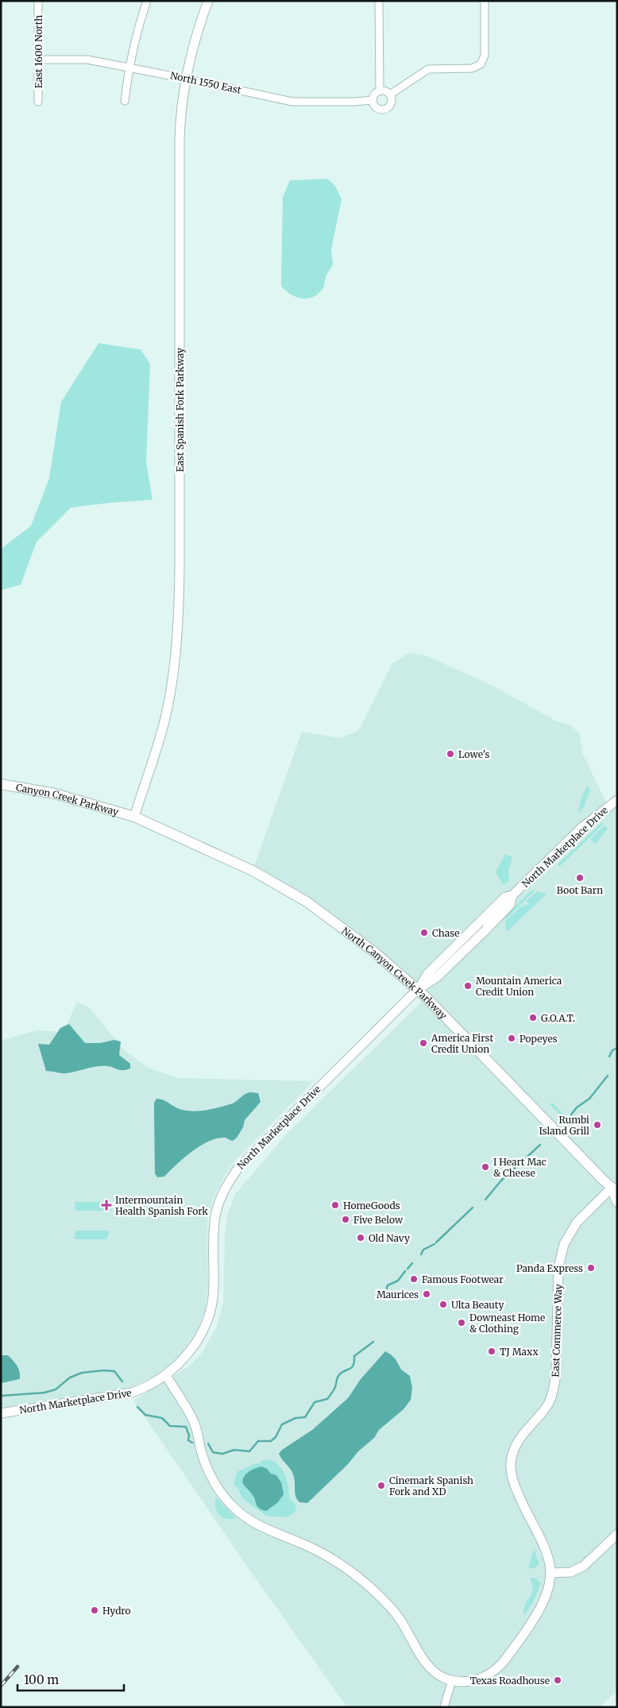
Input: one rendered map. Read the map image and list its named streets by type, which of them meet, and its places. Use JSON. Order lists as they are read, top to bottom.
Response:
{
  "streets": {
    "main road": ["Canyon Creek Parkway", "North Canyon Creek Parkway"],
    "street": [
      "East 1600 North",
      "North 1550 East",
      "East Spanish Fork Parkway",
      "North Marketplace Drive",
      "East Commerce Way"
    ]
  },
  "crossings": [
    ["East 1600 North", "North 1550 East"],
    ["North 1550 East", "East Spanish Fork Parkway"],
    ["East Spanish Fork Parkway", "Canyon Creek Parkway"],
    ["East Spanish Fork Parkway", "North Canyon Creek Parkway"],
    ["Canyon Creek Parkway", "North Canyon Creek Parkway"],
    ["North Marketplace Drive", "North Canyon Creek Parkway"],
    ["North Canyon Creek Parkway", "East Commerce Way"]
  ],
  "places": {
    "other": [
      "Lowe's",
      "Boot Barn",
      "Chase",
      "Mountain America Credit Union",
      "G.O.A.T.",
      "Popeyes",
      "America First Credit Union",
      "Rumbi Island Grill",
      "I Heart Mac & Cheese",
      "HomeGoods",
      "Five Below",
      "Old Navy",
      "Panda Express",
      "Famous Footwear",
      "Maurices",
      "Ulta Beauty",
      "Downeast Home & Clothing",
      "TJ Maxx",
      "Cinemark Spanish Fork and XD",
      "Hydro",
      "Texas Roadhouse"
    ],
    "health": ["Intermountain Health Spanish Fork"]
  },
  "scale_bar": "100 m"
}
